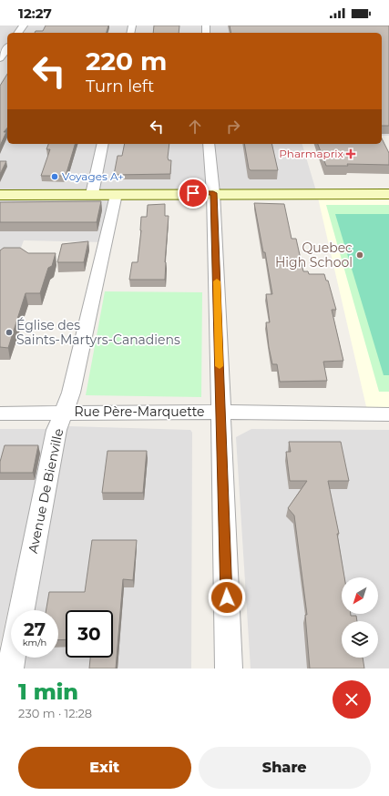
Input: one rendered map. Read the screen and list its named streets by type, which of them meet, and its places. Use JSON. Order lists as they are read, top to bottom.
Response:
{
  "streets": {
    "street": ["Rue Père-Marquette", "Avenue De Bienville"]
  },
  "crossings": [
    ["Rue Père-Marquette", "Avenue De Bienville"]
  ],
  "places": {
    "health": ["Pharmaprix"],
    "other": ["Voyages A+", "Quebec High School", "Église des Saints-Martyrs-Canadiens"]
  },
  "north": "bottom left",
  "page": {
    "status": "12:27",
    "turn": ["220 m", "Turn left"],
    "speed": "27 km/h",
    "limit": "30",
    "heading": ["1 min", "230 m · 12:28"],
    "buttons": ["Exit", "Share"]
  }
}
